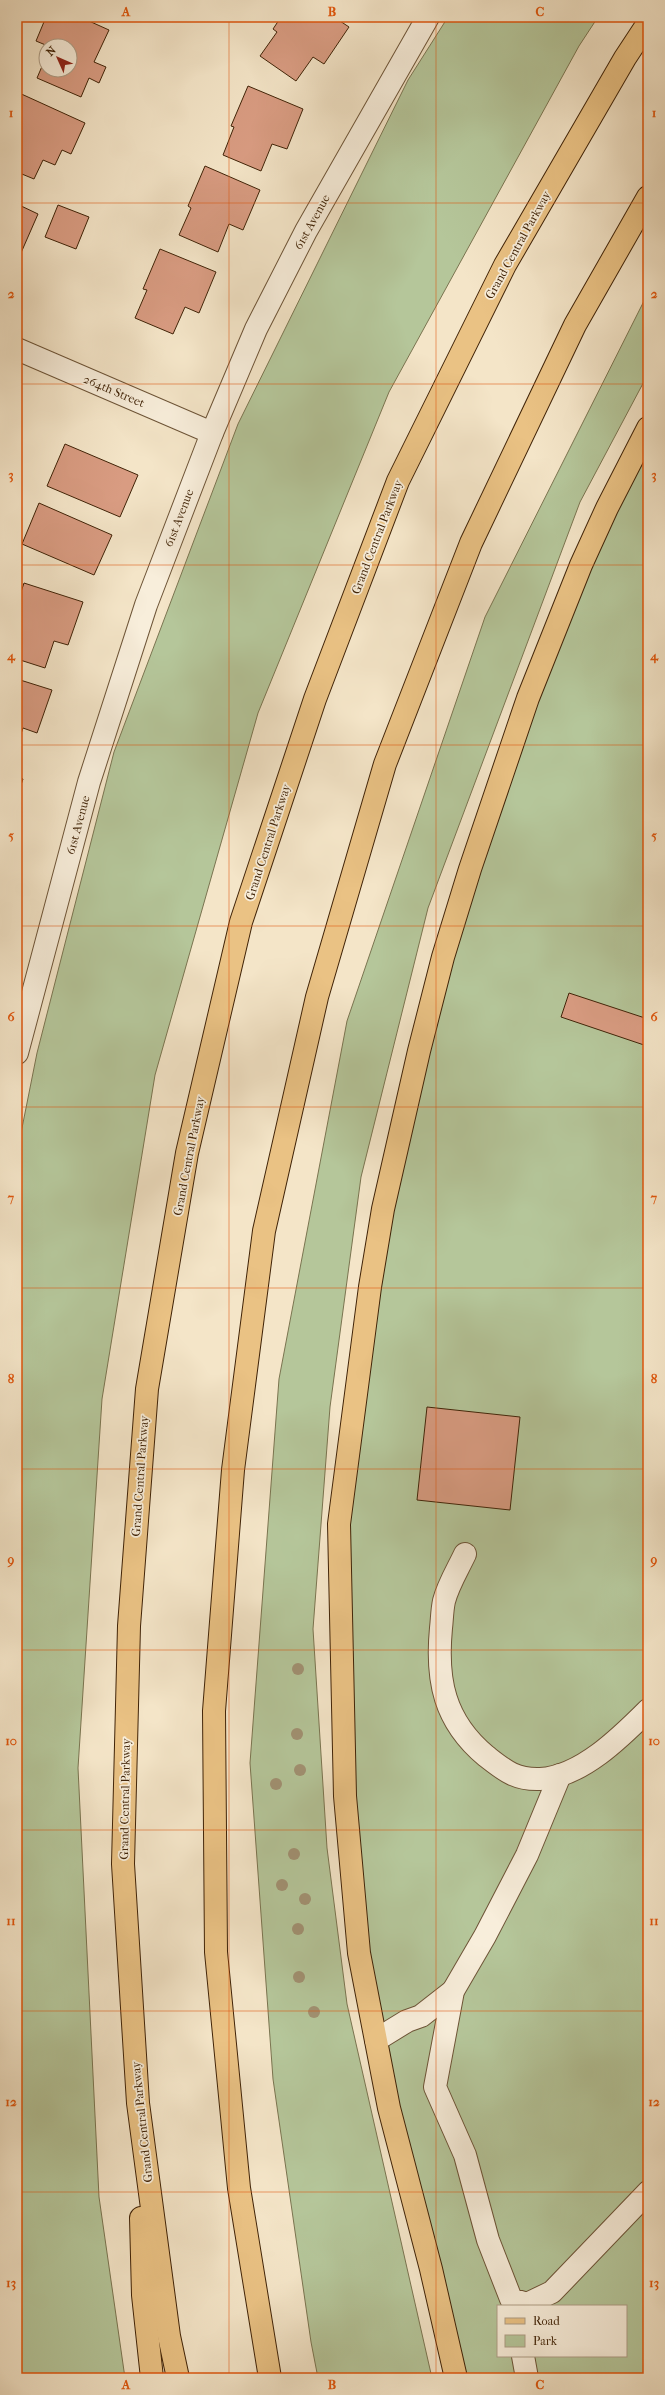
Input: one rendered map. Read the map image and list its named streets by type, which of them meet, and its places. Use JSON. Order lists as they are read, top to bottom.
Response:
{
  "streets": {
    "main road": ["Grand Central Parkway"],
    "street": ["61st Avenue", "264th Street"]
  },
  "crossings": [
    ["61st Avenue", "264th Street"]
  ],
  "legend": ["Road", "Park"],
  "north": "top left",
  "grid": {
    "columns": ["A", "B", "C"],
    "rows": [
      "1",
      "2",
      "3",
      "4",
      "5",
      "6",
      "7",
      "8",
      "9",
      "10",
      "11",
      "12",
      "13"
    ]
  }
}
